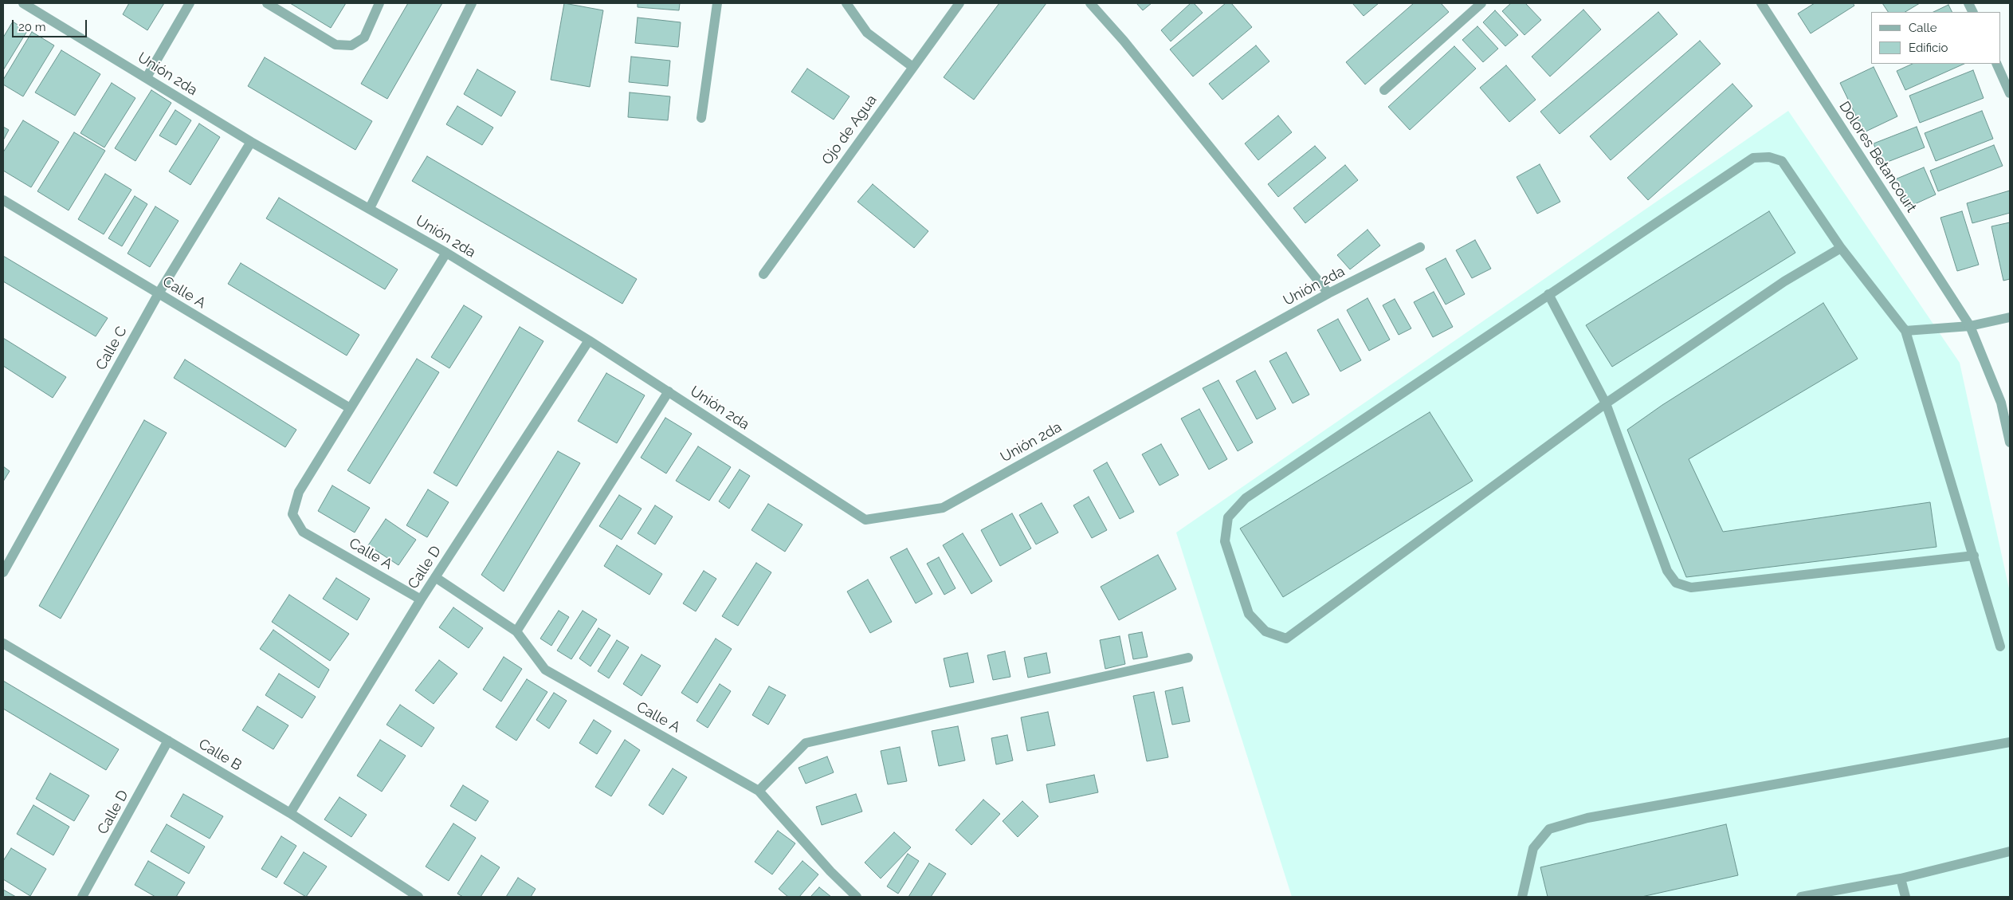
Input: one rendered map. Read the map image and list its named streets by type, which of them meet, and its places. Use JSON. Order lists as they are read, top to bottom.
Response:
{
  "streets": {
    "street": [
      "Unión 2da",
      "Ojo de Agua",
      "Dolores Betancourt",
      "Calle A",
      "Calle C",
      "Calle D",
      "Calle B"
    ]
  },
  "crossings": [
    ["Unión 2da", "Calle C"],
    ["Unión 2da", "Calle D"],
    ["Calle A", "Calle C"],
    ["Calle A", "Calle D"],
    ["Calle D", "Calle B"]
  ],
  "legend": ["Calle", "Edificio"],
  "scale_bar": "20 m"
}
